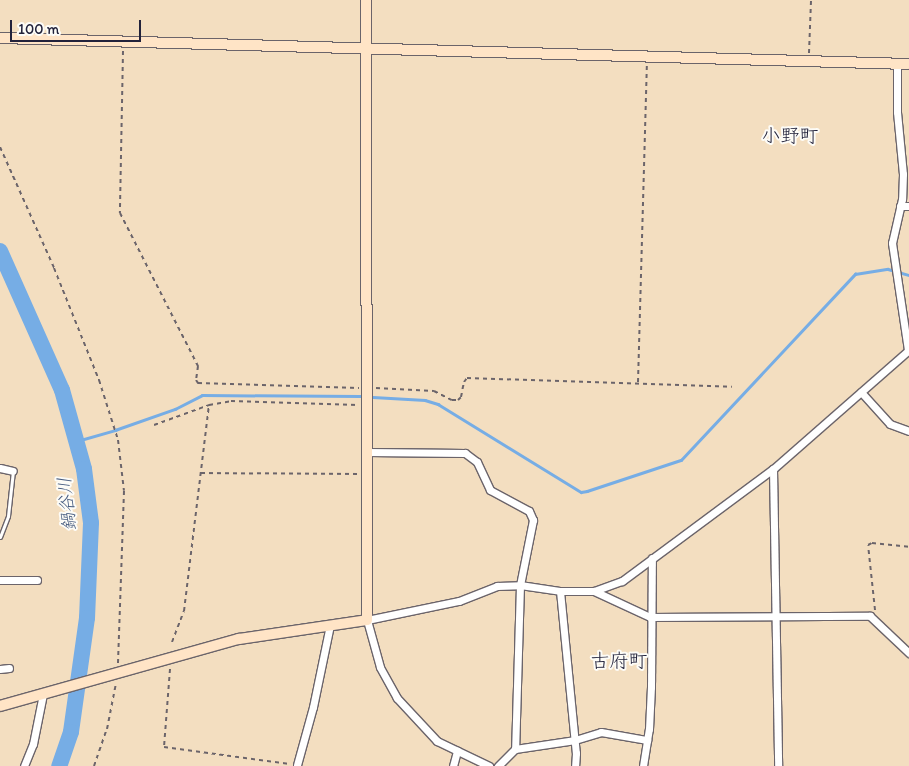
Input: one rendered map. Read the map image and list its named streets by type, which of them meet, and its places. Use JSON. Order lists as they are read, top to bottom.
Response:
{
  "districts": ["小野町", "古府町"],
  "water": ["鍋谷川"],
  "scale_bar": "100 m"
}
